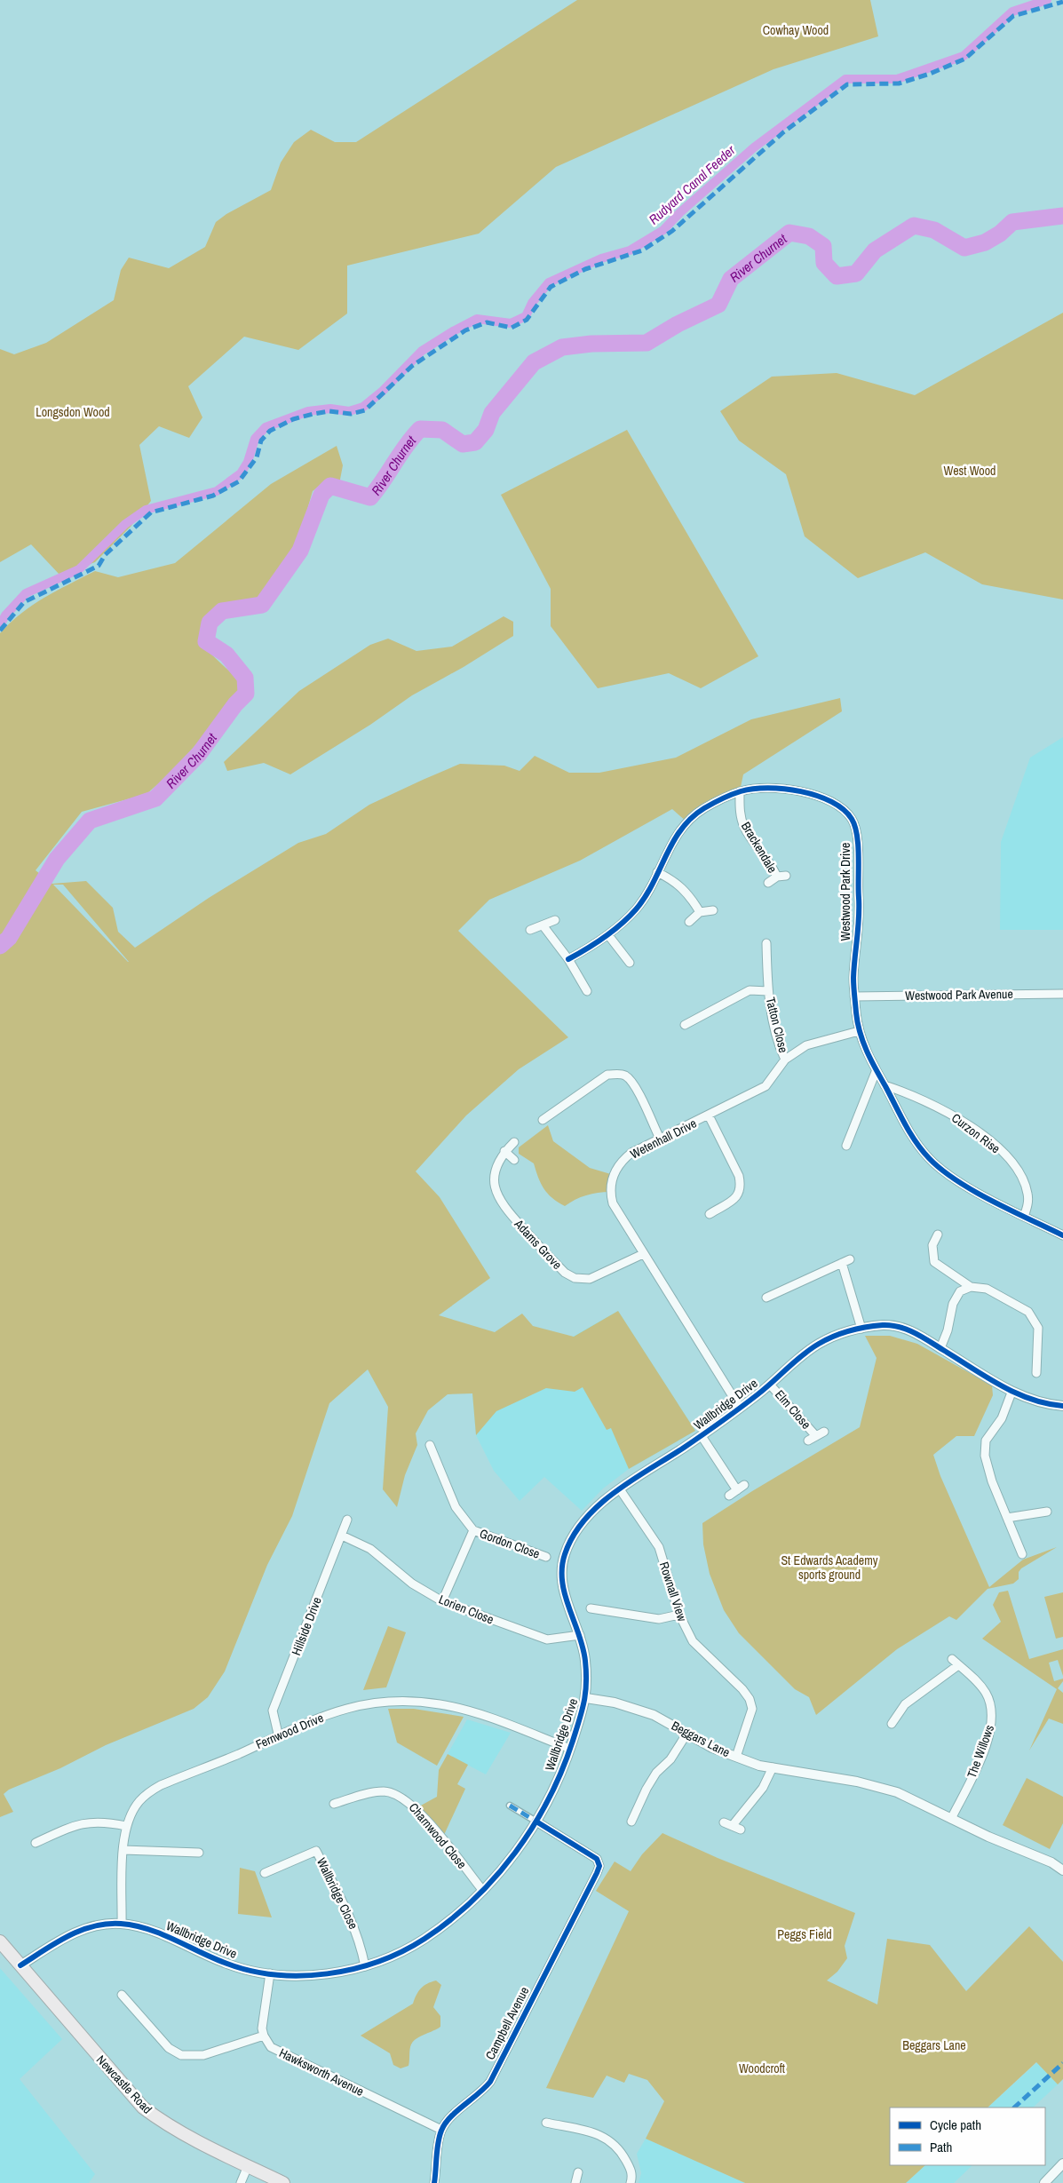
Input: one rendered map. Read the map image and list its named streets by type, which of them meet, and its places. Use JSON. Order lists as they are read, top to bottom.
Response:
{
  "streets": {
    "highway": ["Newcastle Road"],
    "street": [
      "Brackendale",
      "Westwood Park Drive",
      "Westwood Park Avenue",
      "Tatton Close",
      "Curzon Rise",
      "Wetenhall Drive",
      "Adams Grove",
      "Wallbridge Drive",
      "Elm Close",
      "Gordon Close",
      "Rownall View",
      "Lorien Close",
      "Hillside Drive",
      "Fernwood Drive",
      "Beggars Lane",
      "The Willows",
      "Charnwood Close",
      "Wallbridge Close",
      "Campbell Avenue",
      "Hawksworth Avenue"
    ]
  },
  "crossings": [
    ["Brackendale", "Westwood Park Drive"],
    ["Westwood Park Drive", "Westwood Park Avenue"],
    ["Westwood Park Drive", "Curzon Rise"],
    ["Westwood Park Drive", "Wetenhall Drive"],
    ["Tatton Close", "Wetenhall Drive"],
    ["Wetenhall Drive", "Adams Grove"],
    ["Wetenhall Drive", "Wallbridge Drive"],
    ["Wallbridge Drive", "Elm Close"],
    ["Wallbridge Drive", "Rownall View"],
    ["Wallbridge Drive", "Lorien Close"],
    ["Wallbridge Drive", "Fernwood Drive"],
    ["Wallbridge Drive", "Beggars Lane"],
    ["Wallbridge Drive", "Charnwood Close"],
    ["Wallbridge Drive", "Wallbridge Close"],
    ["Wallbridge Drive", "Campbell Avenue"],
    ["Wallbridge Drive", "Newcastle Road"],
    ["Gordon Close", "Lorien Close"],
    ["Rownall View", "Beggars Lane"],
    ["Lorien Close", "Hillside Drive"],
    ["Hillside Drive", "Fernwood Drive"],
    ["Beggars Lane", "The Willows"],
    ["Campbell Avenue", "Hawksworth Avenue"]
  ],
  "water": ["Rudyard Canal Feeder", "River Churnet"],
  "parks": [
    "Cowhay Wood",
    "Longsdon Wood",
    "West Wood",
    "St Edwards Academy sports ground",
    "Peggs Field",
    "Beggars Lane",
    "Woodcroft"
  ],
  "legend": ["Cycle path", "Path"]
}
